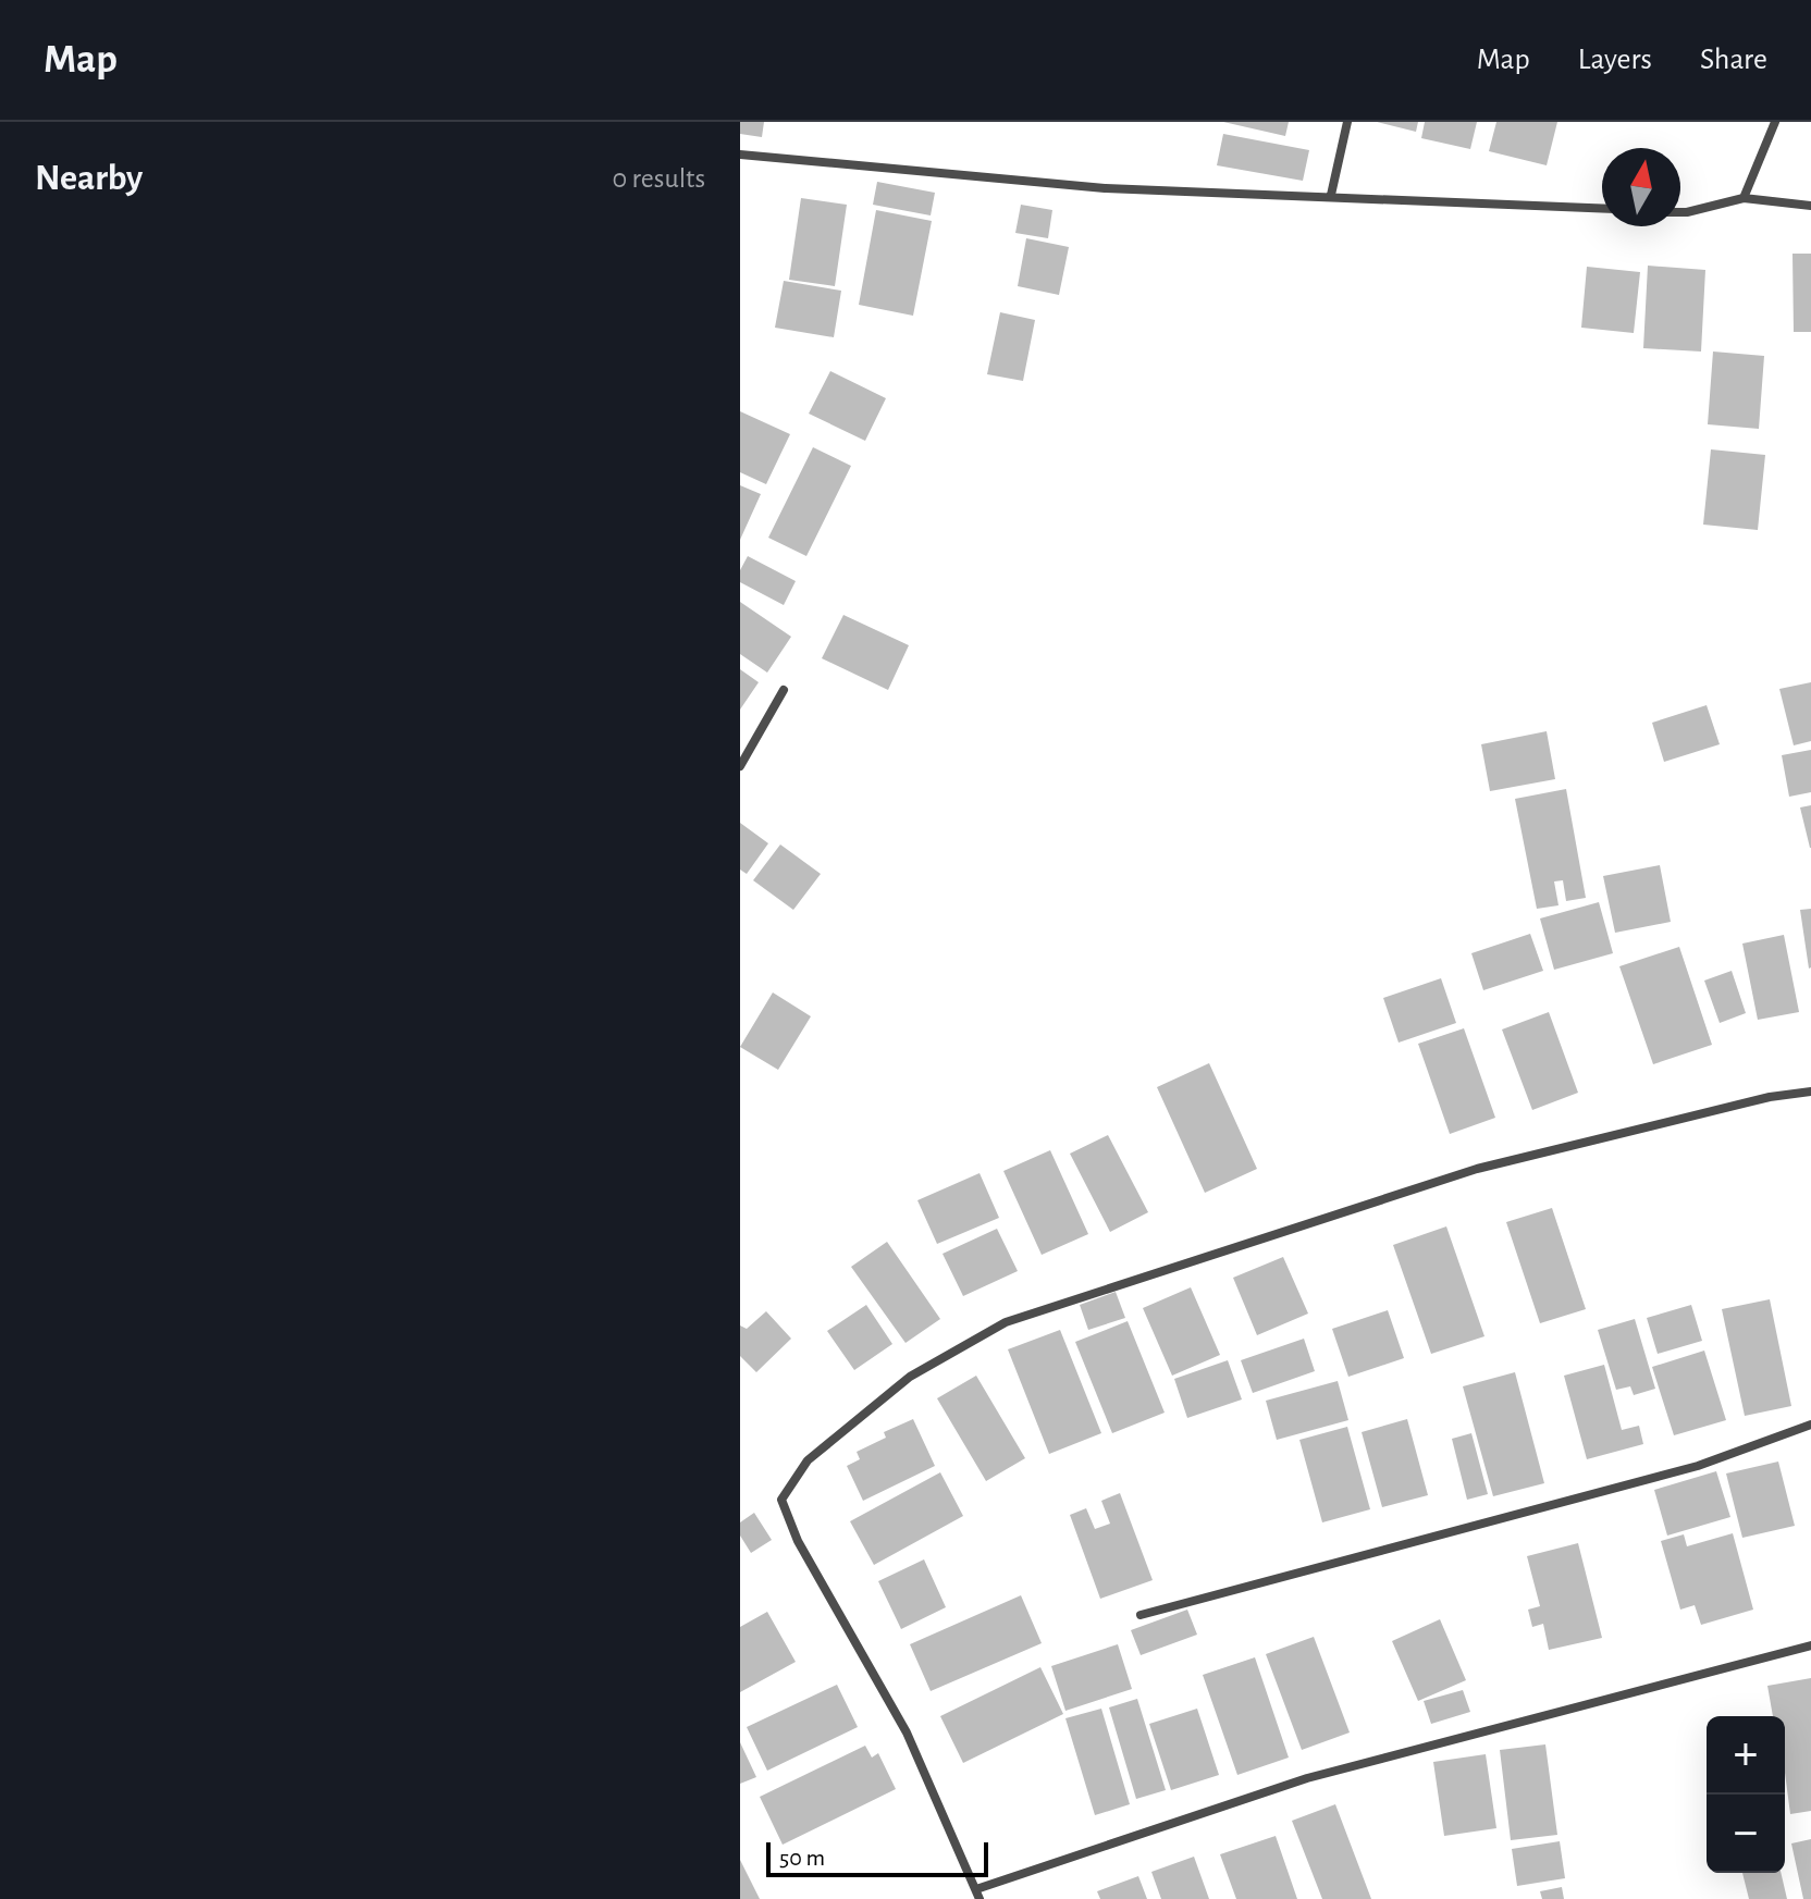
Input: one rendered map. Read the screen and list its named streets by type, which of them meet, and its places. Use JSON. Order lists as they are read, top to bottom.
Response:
{
  "scale_bar": "50 m",
  "north": "top",
  "page": {
    "header": "Map",
    "nav": ["Map", "Layers", "Share"],
    "heading": ["Nearby", "0 results"],
    "map_buttons": ["+", "−"],
    "scale": "50 m"
  }
}
